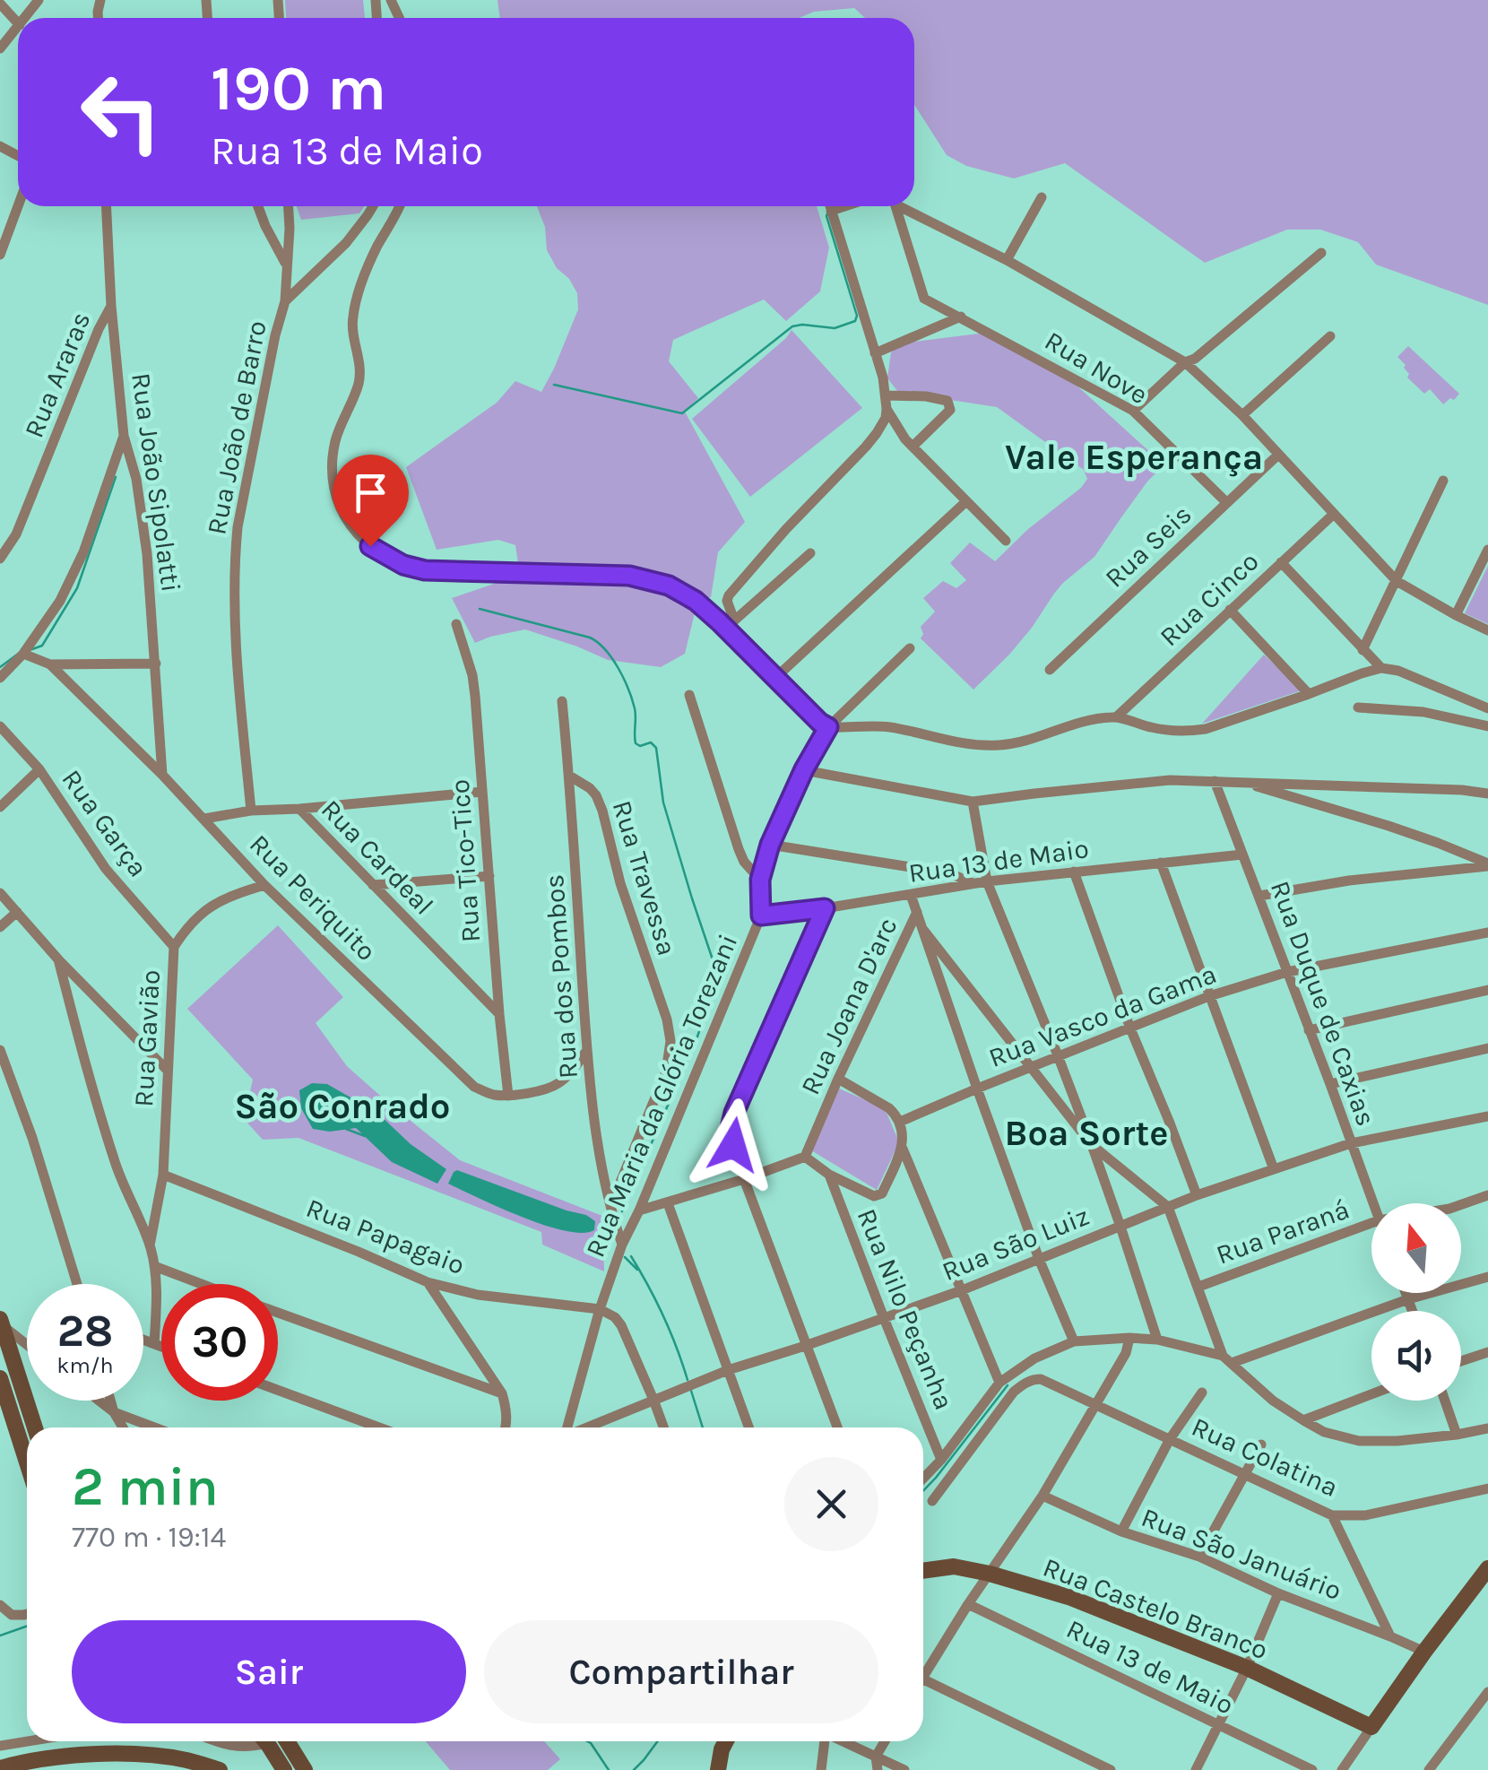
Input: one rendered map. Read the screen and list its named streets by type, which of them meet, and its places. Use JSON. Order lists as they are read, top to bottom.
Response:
{
  "streets": {
    "street": [
      "Rua Nove",
      "Rua Araras",
      "Rua João de Barro",
      "Rua João Sipolatti",
      "Rua Seis",
      "Rua Cinco",
      "Rua Garça",
      "Rua Cardeal",
      "Rua Tico-Tico",
      "Rua 13 de Maio",
      "Rua Travessa",
      "Rua Periquito",
      "Rua dos Pombos",
      "Rua Duque de Caxias",
      "Rua Joana D'arc",
      "Rua Vasco da Gama",
      "Rua Gavião",
      "Rua Maria da Glória Torezani",
      "Rua Paraná",
      "Rua Papagaio",
      "Rua São Luiz",
      "Rua Nilo Peçanha",
      "Rua Colatina",
      "Rua São Januário",
      "Rua Castelo Branco"
    ]
  },
  "crossings": [
    ["Rua Nove", "Rua Seis"],
    ["Rua Araras", "Rua João Sipolatti"],
    ["Rua João Sipolatti", "Rua Periquito"],
    ["Rua Garça", "Rua Gavião"],
    ["Rua Cardeal", "Rua Tico-Tico"],
    ["Rua Tico-Tico", "Rua Periquito"],
    ["Rua 13 de Maio", "Rua Duque de Caxias"],
    ["Rua 13 de Maio", "Rua Maria da Glória Torezani"],
    ["Rua Travessa", "Rua dos Pombos"],
    ["Rua Periquito", "Rua Gavião"],
    ["Rua dos Pombos", "Rua Maria da Glória Torezani"],
    ["Rua Duque de Caxias", "Rua Vasco da Gama"],
    ["Rua Duque de Caxias", "Rua São Luiz"],
    ["Rua Gavião", "Rua Papagaio"],
    ["Rua Maria da Glória Torezani", "Rua Papagaio"],
    ["Rua São Luiz", "Rua Nilo Peçanha"]
  ],
  "districts": ["Vale Esperança", "São Conrado", "Boa Sorte"],
  "north": "top",
  "page": {
    "turn": ["190 m", "Rua 13 de Maio"],
    "speed": "28 km/h",
    "limit": "30",
    "heading": ["2 min", "770 m · 19:14"],
    "buttons": ["Sair", "Compartilhar"]
  }
}
